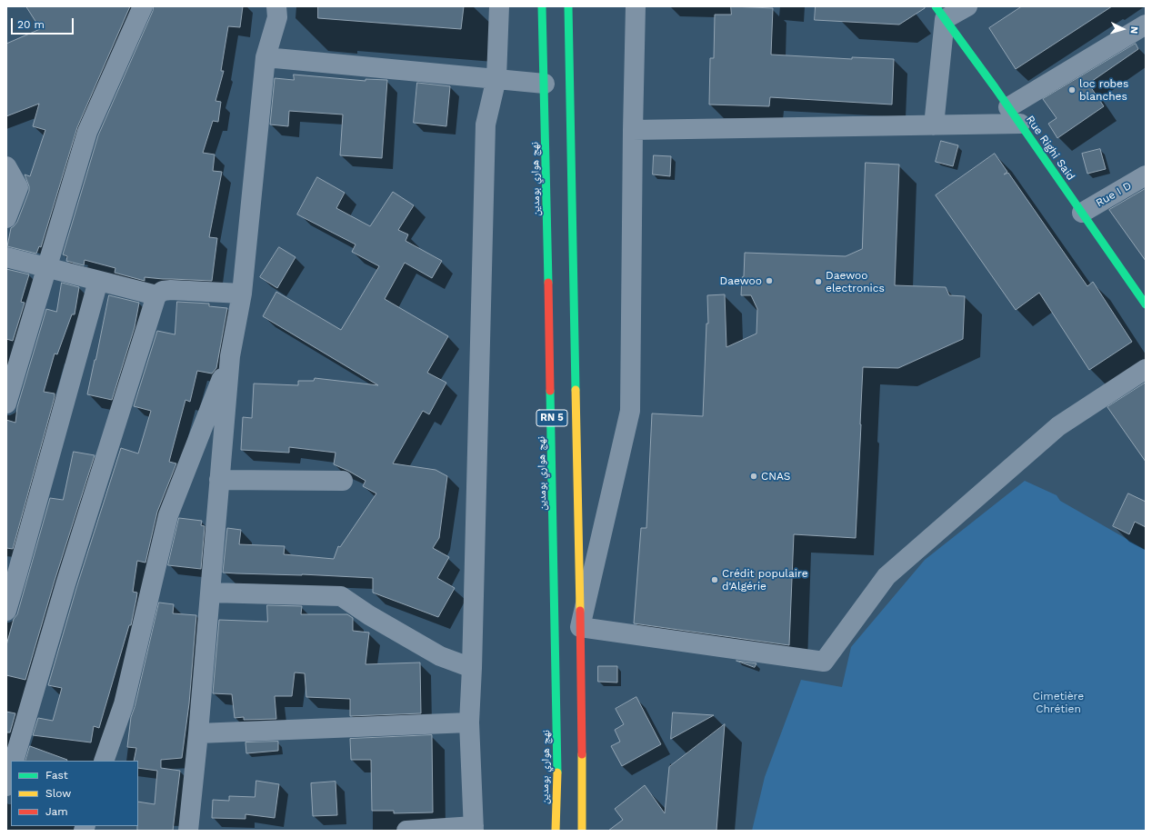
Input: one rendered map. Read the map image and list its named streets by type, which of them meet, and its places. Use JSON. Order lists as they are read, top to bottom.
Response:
{
  "streets": {
    "main road": ["Rue Righi Said", "نهج هواري بومدين", "RN 5"],
    "street": ["Rue I D"]
  },
  "crossings": [
    ["Rue Righi Said", "Rue I D"]
  ],
  "parks": ["Cimetière Chrétien"],
  "places": [
    "loc robes blanches",
    "Daewoo",
    "Daewoo electronics",
    "CNAS",
    "Crédit populaire d'Algérie"
  ],
  "legend": ["Fast", "Slow", "Jam"],
  "scale_bar": "20 m",
  "north": "right"
}
